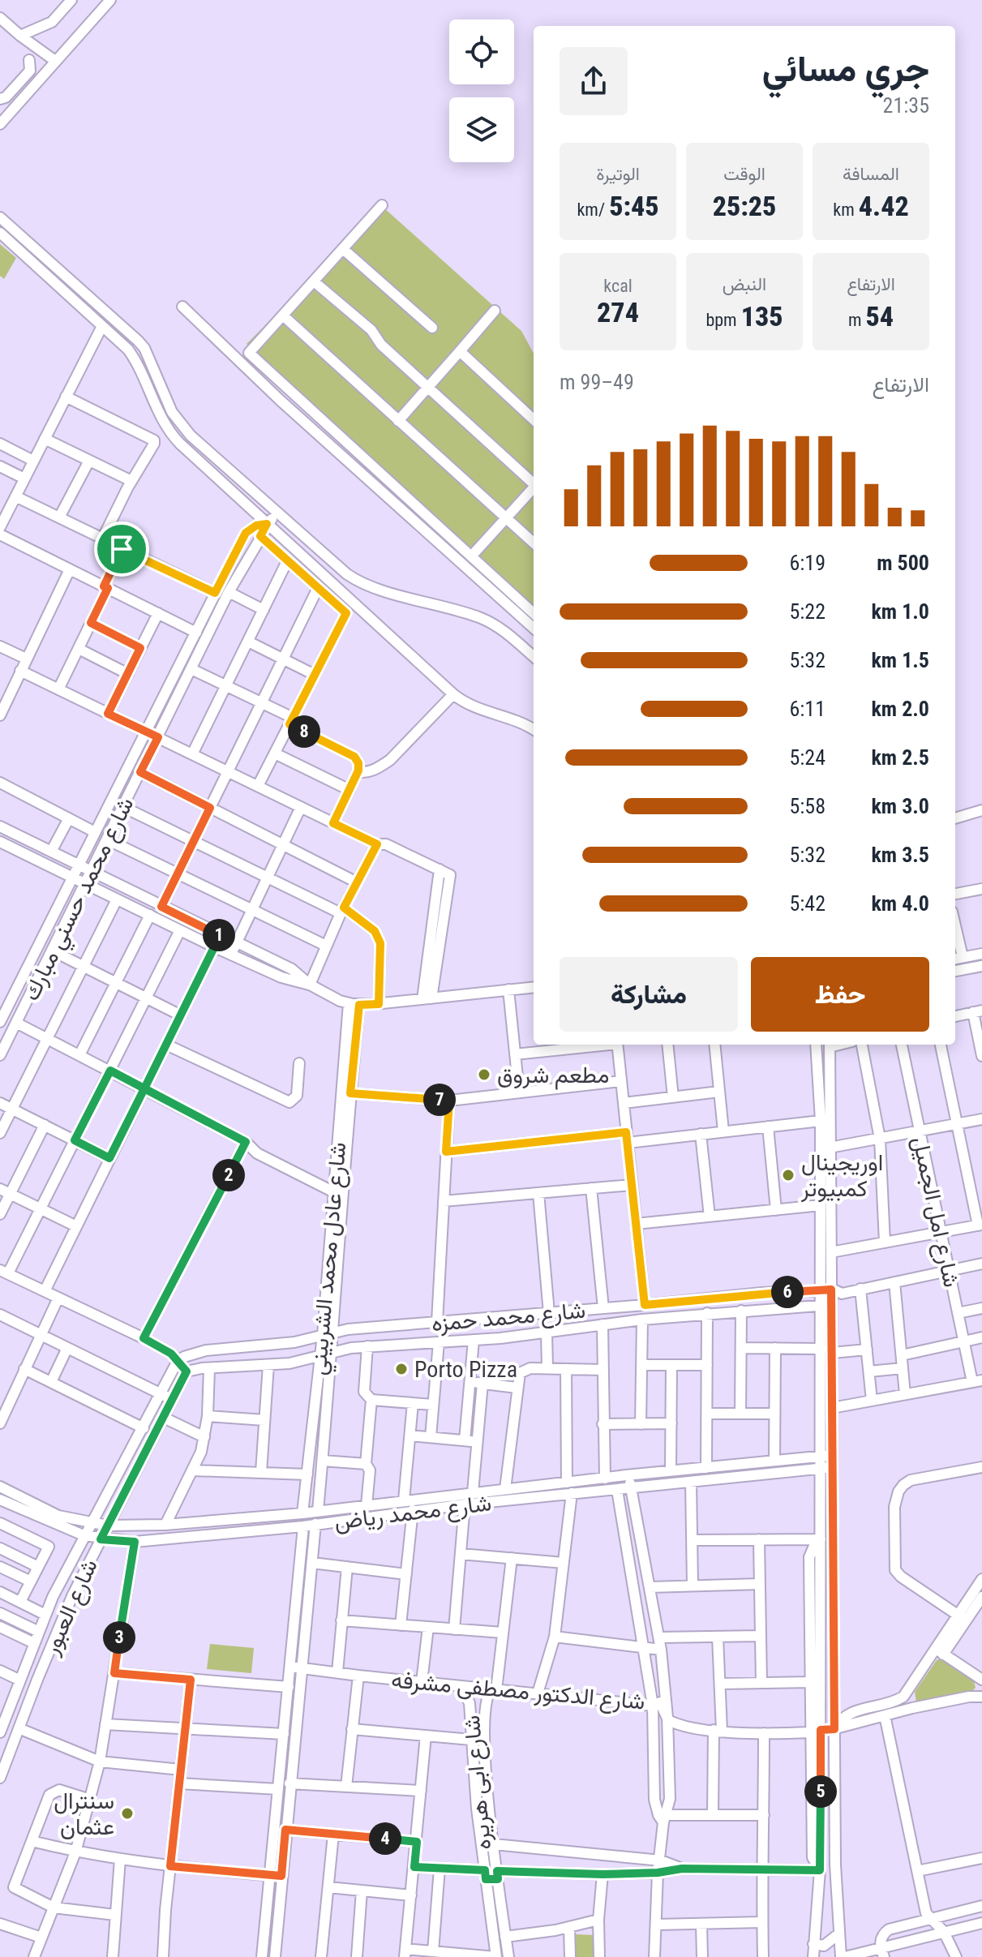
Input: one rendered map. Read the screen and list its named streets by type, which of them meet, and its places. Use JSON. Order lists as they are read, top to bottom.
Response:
{
  "streets": {
    "street": [
      "شارع محمد حسني مبارك",
      "شارع امل الجميل",
      "شارع عادل محمد الشربيني",
      "شارع محمد حمزه",
      "شارع محمد رياض",
      "شارع العبور",
      "شارع الدكتور مصطفى مشرفه",
      "شارع ابى هريره"
    ]
  },
  "crossings": [
    ["شارع عادل محمد الشربيني", "شارع محمد حمزه"],
    ["شارع عادل محمد الشربيني", "شارع محمد رياض"],
    ["شارع محمد حمزه", "شارع العبور"],
    ["شارع محمد رياض", "شارع العبور"],
    ["شارع الدكتور مصطفى مشرفه", "شارع ابى هريره"]
  ],
  "places": [
    "مطعم شروق",
    "اوريجينال كمبيوتر",
    "Porto Pizza",
    "سنترال عثمان"
  ],
  "page": {
    "heading": ["جري مسائي", "21:35"],
    "stats": [
      ["المسافة", "4.42 km"],
      ["الوقت", "25:25"],
      ["الوتيرة", "5:45 /km"],
      ["الارتفاع", "54 m"],
      ["النبض", "135 bpm"],
      ["kcal", "274"]
    ],
    "chart": ["الارتفاع", "49–99 m"],
    "list": [
      {
        "name": "500 m",
        "note": "6:19"
      },
      {
        "name": "1.0 km",
        "note": "5:22"
      },
      {
        "name": "1.5 km",
        "note": "5:32"
      },
      {
        "name": "2.0 km",
        "note": "6:11"
      },
      {
        "name": "2.5 km",
        "note": "5:24"
      },
      {
        "name": "3.0 km",
        "note": "5:58"
      },
      {
        "name": "3.5 km",
        "note": "5:32"
      },
      {
        "name": "4.0 km",
        "note": "5:42"
      }
    ],
    "pins": [
      "8",
      "1",
      "7",
      "2",
      "6",
      "3",
      "5",
      "4"
    ],
    "buttons": ["حفظ", "مشاركة"]
  }
}
